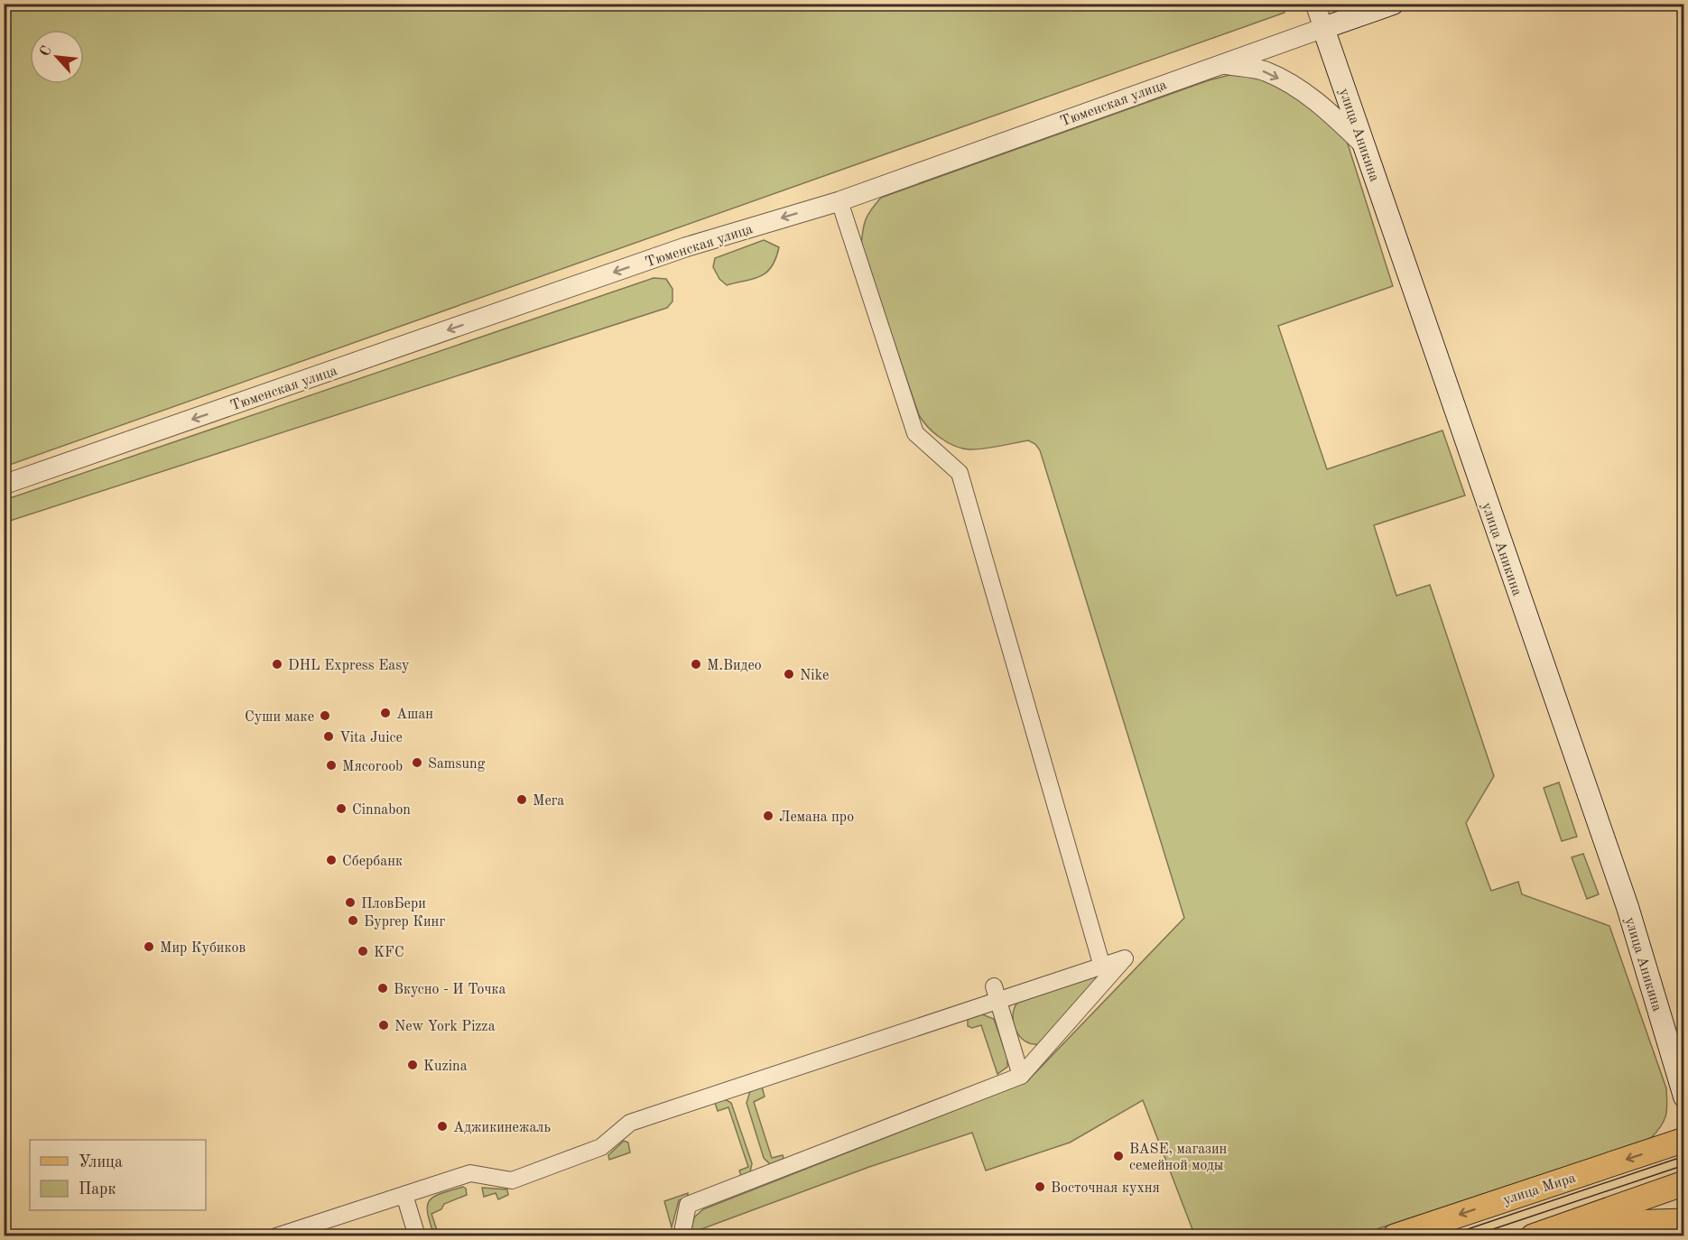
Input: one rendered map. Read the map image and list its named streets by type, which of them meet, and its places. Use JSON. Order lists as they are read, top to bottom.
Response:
{
  "streets": {
    "main road": ["Тюменская улица", "улица Аникина", "улица Мира"]
  },
  "crossings": [
    ["Тюменская улица", "улица Аникина"]
  ],
  "one_way": ["Тюменская улица"],
  "places": [
    "DHL Express Easy",
    "М.Видео",
    "Nike",
    "Ашан",
    "Суши маке",
    "Vita Juice",
    "Samsung",
    "Мясоroob",
    "Мега",
    "Cinnabon",
    "Лемана про",
    "Сбербанк",
    "ПловБери",
    "Бургер Кинг",
    "Мир Кубиков",
    "KFC",
    "Вкусно - И Точка",
    "New York Pizza",
    "Kuzina",
    "Аджикинежаль",
    "BASE, магазин семейной моды",
    "Восточная кухня"
  ],
  "legend": ["Улица", "Парк"],
  "north": "top left"
}
